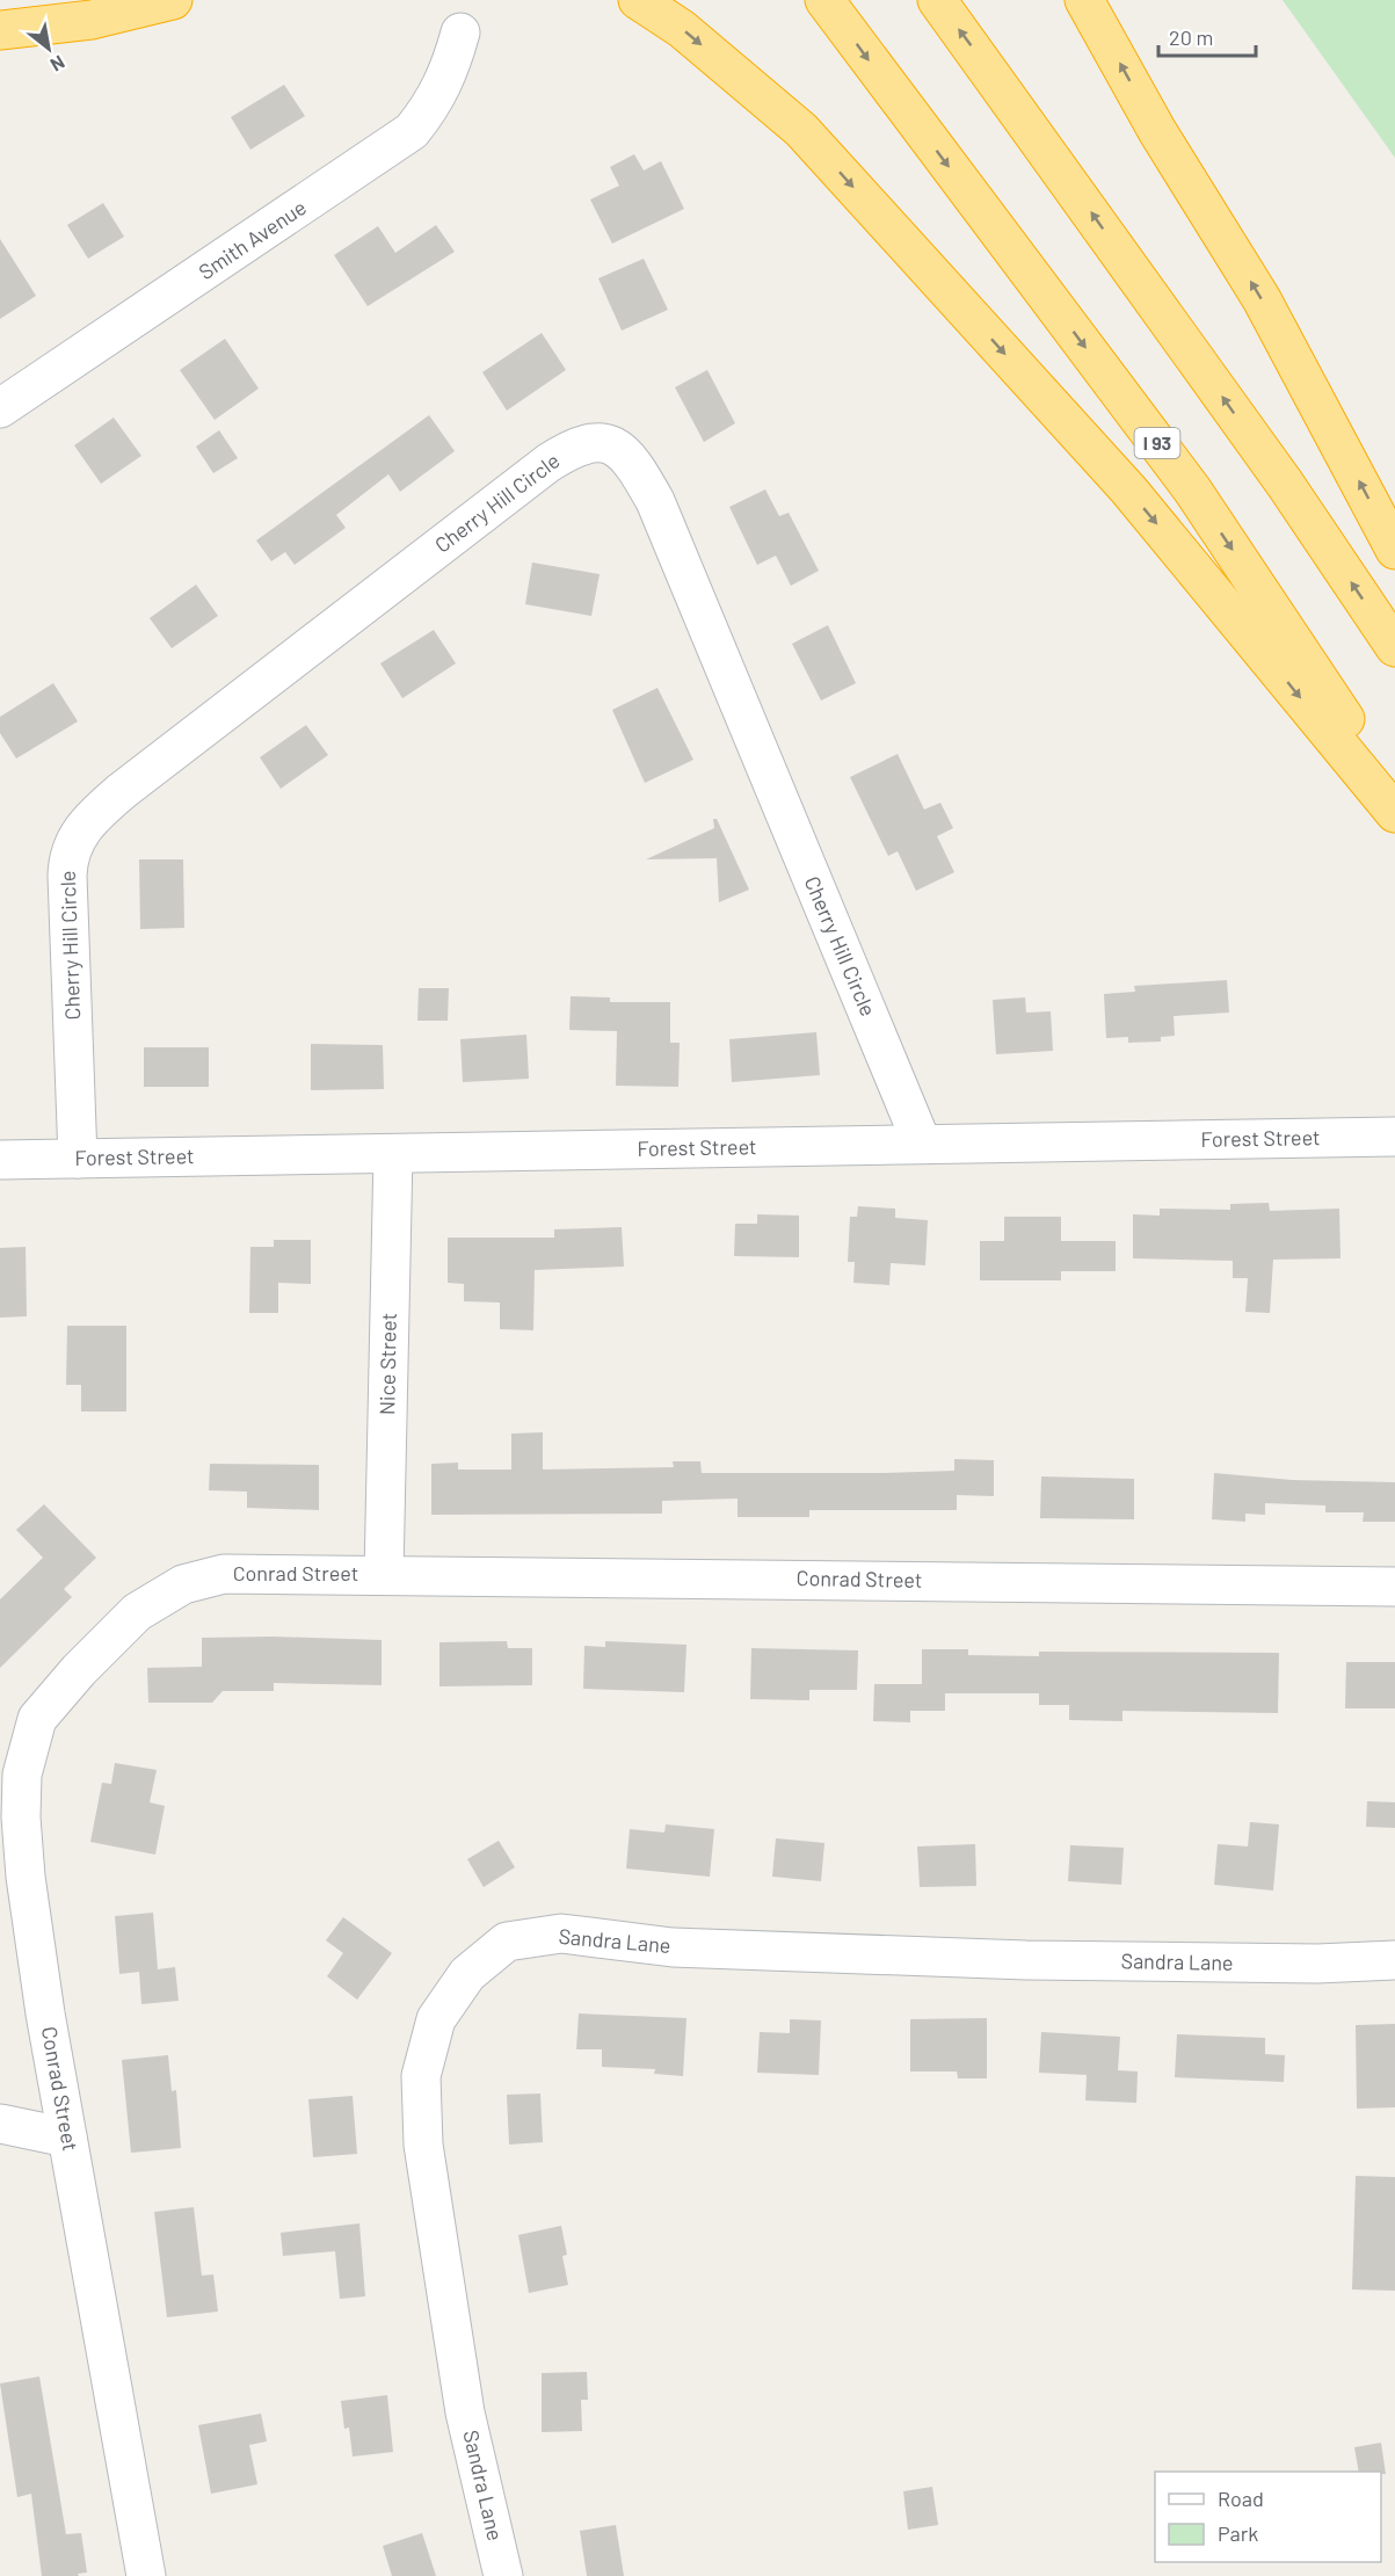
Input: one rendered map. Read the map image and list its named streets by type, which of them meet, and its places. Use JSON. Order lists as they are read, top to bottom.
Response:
{
  "streets": {
    "highway": ["I 93"],
    "street": [
      "Smith Avenue",
      "Cherry Hill Circle",
      "Forest Street",
      "Nice Street",
      "Conrad Street",
      "Sandra Lane"
    ]
  },
  "crossings": [
    ["Cherry Hill Circle", "Forest Street"],
    ["Forest Street", "Nice Street"],
    ["Nice Street", "Conrad Street"]
  ],
  "legend": ["Road", "Park"],
  "scale_bar": "20 m",
  "north": "bottom right"
}
